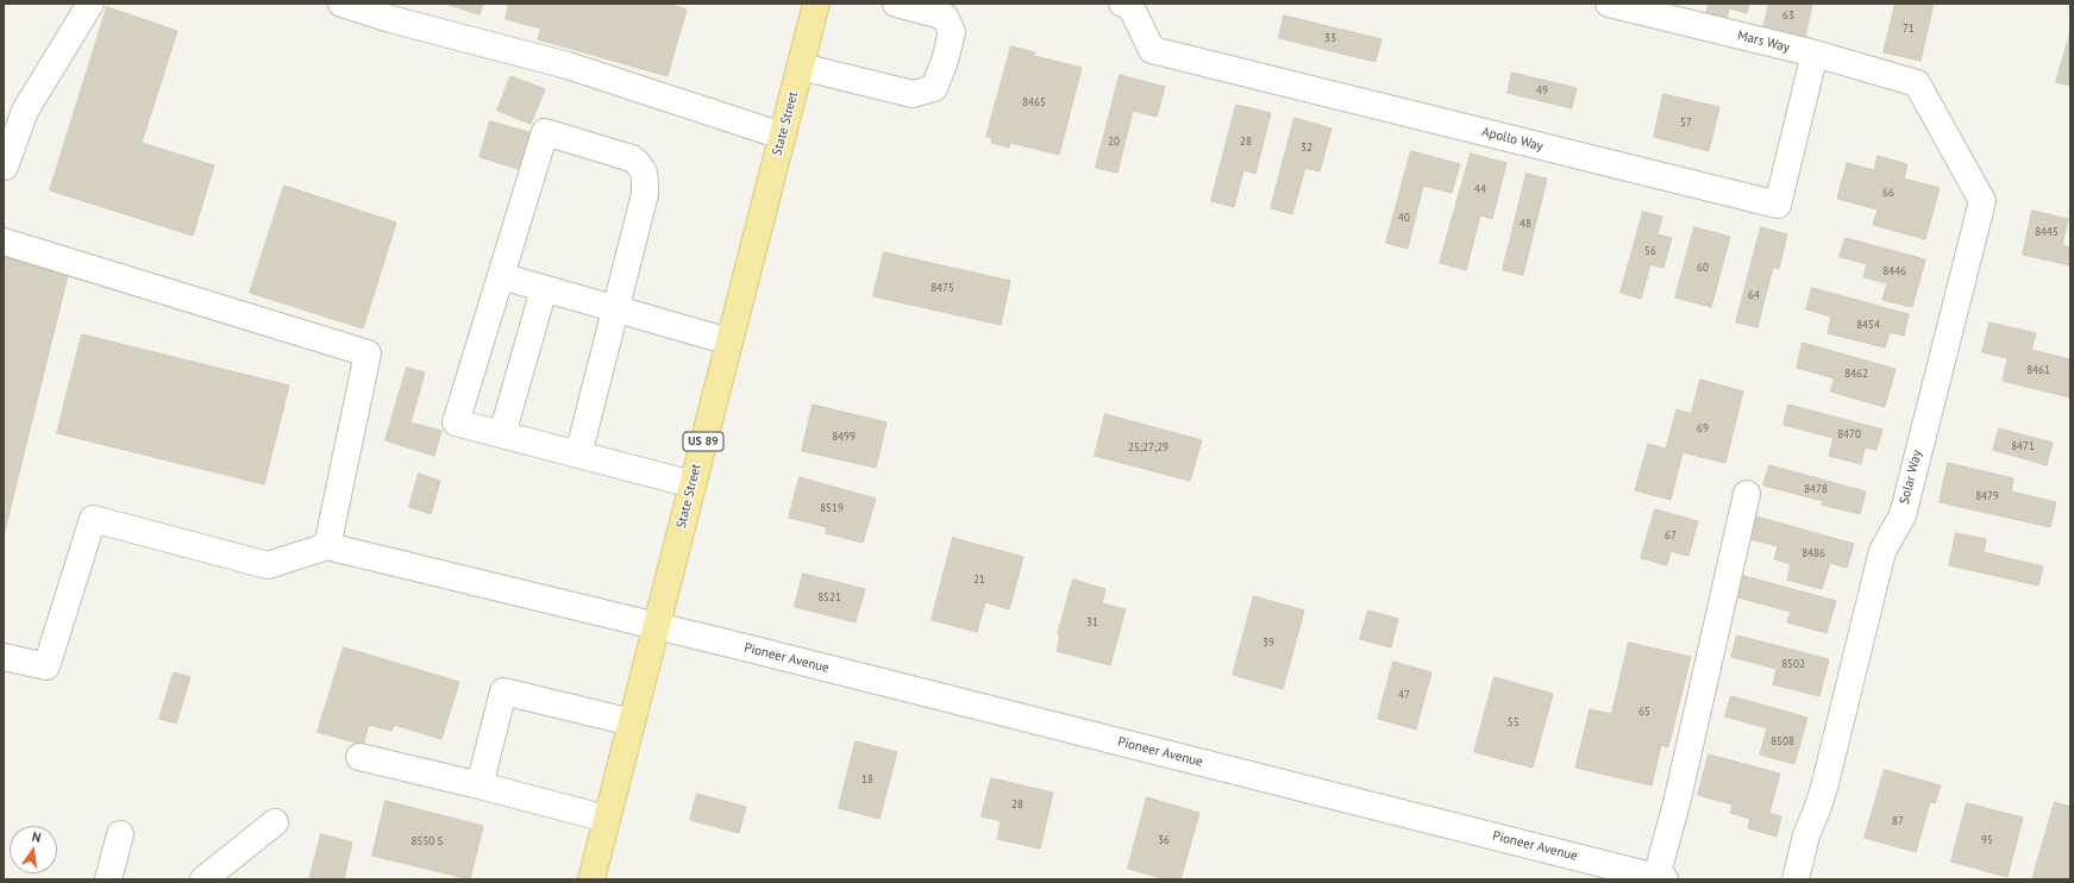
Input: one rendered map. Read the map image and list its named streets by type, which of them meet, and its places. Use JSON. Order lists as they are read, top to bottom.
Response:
{
  "streets": {
    "main road": ["State Street", "US 89"],
    "street": [
      "Mars Way",
      "Apollo Way",
      "Solar Way",
      "Pioneer Avenue"
    ]
  },
  "crossings": [
    ["Mars Way", "Apollo Way"],
    ["Mars Way", "Solar Way"],
    ["State Street", "Pioneer Avenue"]
  ],
  "house_numbers": [
    "63",
    "71",
    "33",
    "49",
    "8465",
    "57",
    "20",
    "28",
    "32",
    "44",
    "66",
    "40",
    "48",
    "8445",
    "56",
    "60",
    "8446",
    "8475",
    "64",
    "8454",
    "8461",
    "8462",
    "69",
    "8470",
    "8499",
    "8471",
    "25;27;29",
    "8478",
    "8479",
    "8519",
    "67",
    "8486",
    "21",
    "8521",
    "31",
    "39",
    "8502",
    "47",
    "65",
    "55",
    "8508",
    "18",
    "28",
    "87",
    "36",
    "95",
    "8550 S"
  ],
  "north": "top"
}
